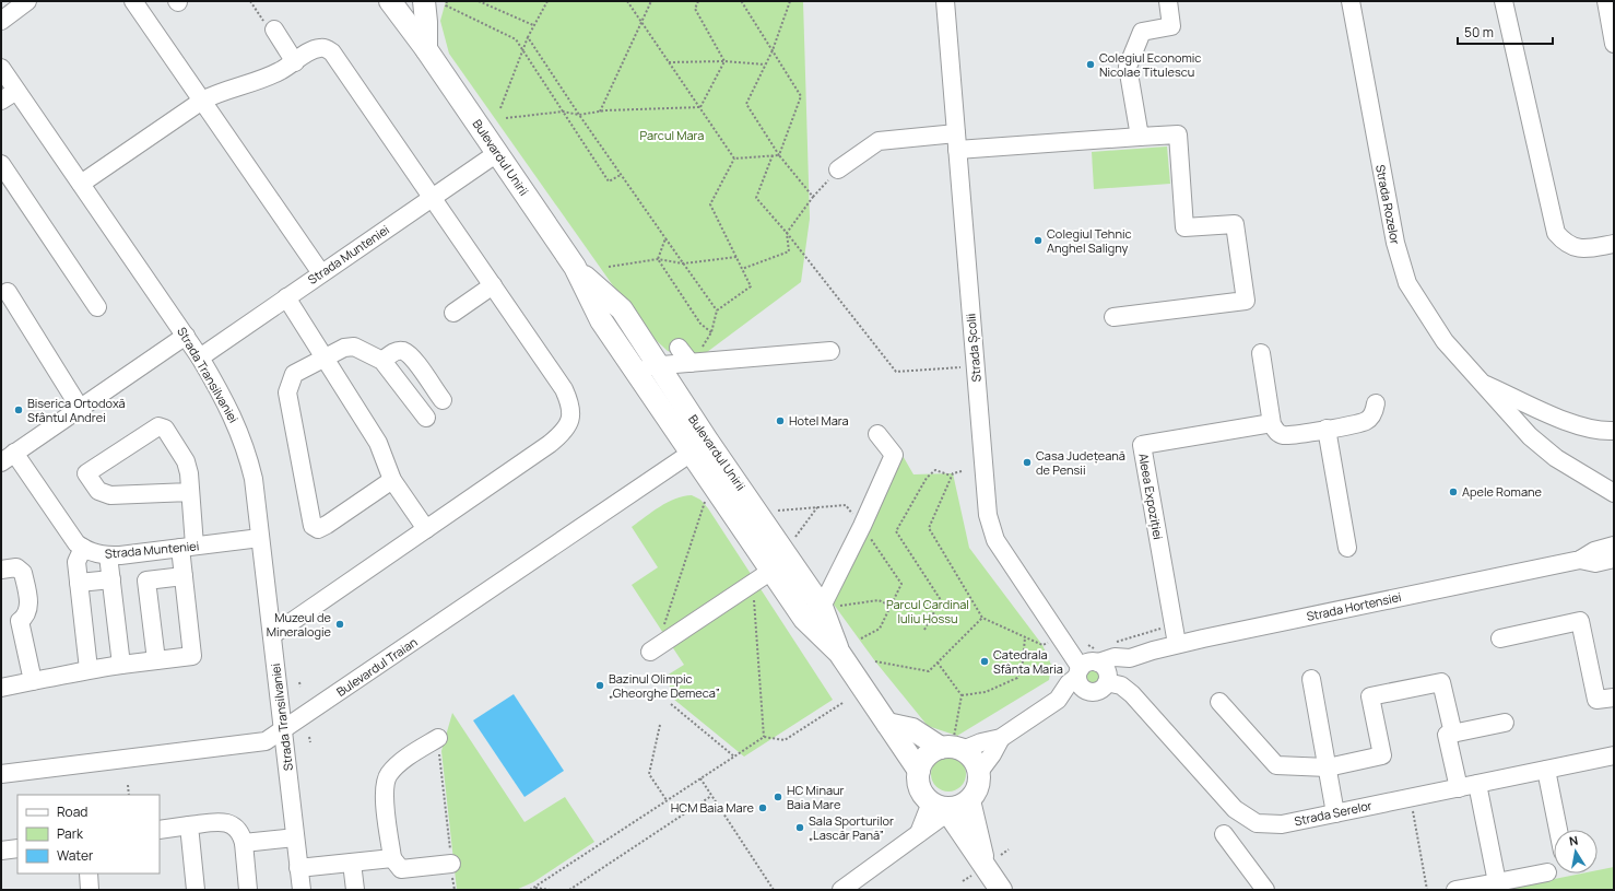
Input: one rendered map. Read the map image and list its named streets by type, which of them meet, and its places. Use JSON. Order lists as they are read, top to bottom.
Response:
{
  "streets": {
    "main road": ["Bulevardul Unirii"],
    "street": [
      "Strada Rozelor",
      "Strada Munteniei",
      "Strada Școlii",
      "Strada Transilvaniei",
      "Aleea Expoziției",
      "Strada Hortensiei",
      "Bulevardul Traian",
      "Strada Serelor"
    ]
  },
  "crossings": [
    ["Bulevardul Unirii", "Strada Munteniei"],
    ["Bulevardul Unirii", "Bulevardul Traian"],
    ["Strada Munteniei", "Strada Transilvaniei"],
    ["Strada Școlii", "Strada Hortensiei"],
    ["Strada Școlii", "Strada Serelor"],
    ["Strada Transilvaniei", "Bulevardul Traian"],
    ["Aleea Expoziției", "Strada Hortensiei"],
    ["Strada Hortensiei", "Strada Serelor"]
  ],
  "parks": ["Parcul Mara", "Parcul Cardinal Iuliu Hossu"],
  "places": [
    "Colegiul Economic Nicolae Titulescu",
    "Colegiul Tehnic Anghel Saligny",
    "Biserica Ortodoxă Sfântul Andrei",
    "Hotel Mara",
    "Casa Județeană de Pensii",
    "Apele Romane",
    "Muzeul de Mineralogie",
    "Catedrala Sfânta Maria",
    "Bazinul Olimpic „Gheorghe Demeca”",
    "HC Minaur Baia Mare",
    "HCM Baia Mare",
    "Sala Sporturilor „Lascăr Pană”"
  ],
  "legend": ["Road", "Park", "Water"],
  "scale_bar": "50 m",
  "north": "top"
}
